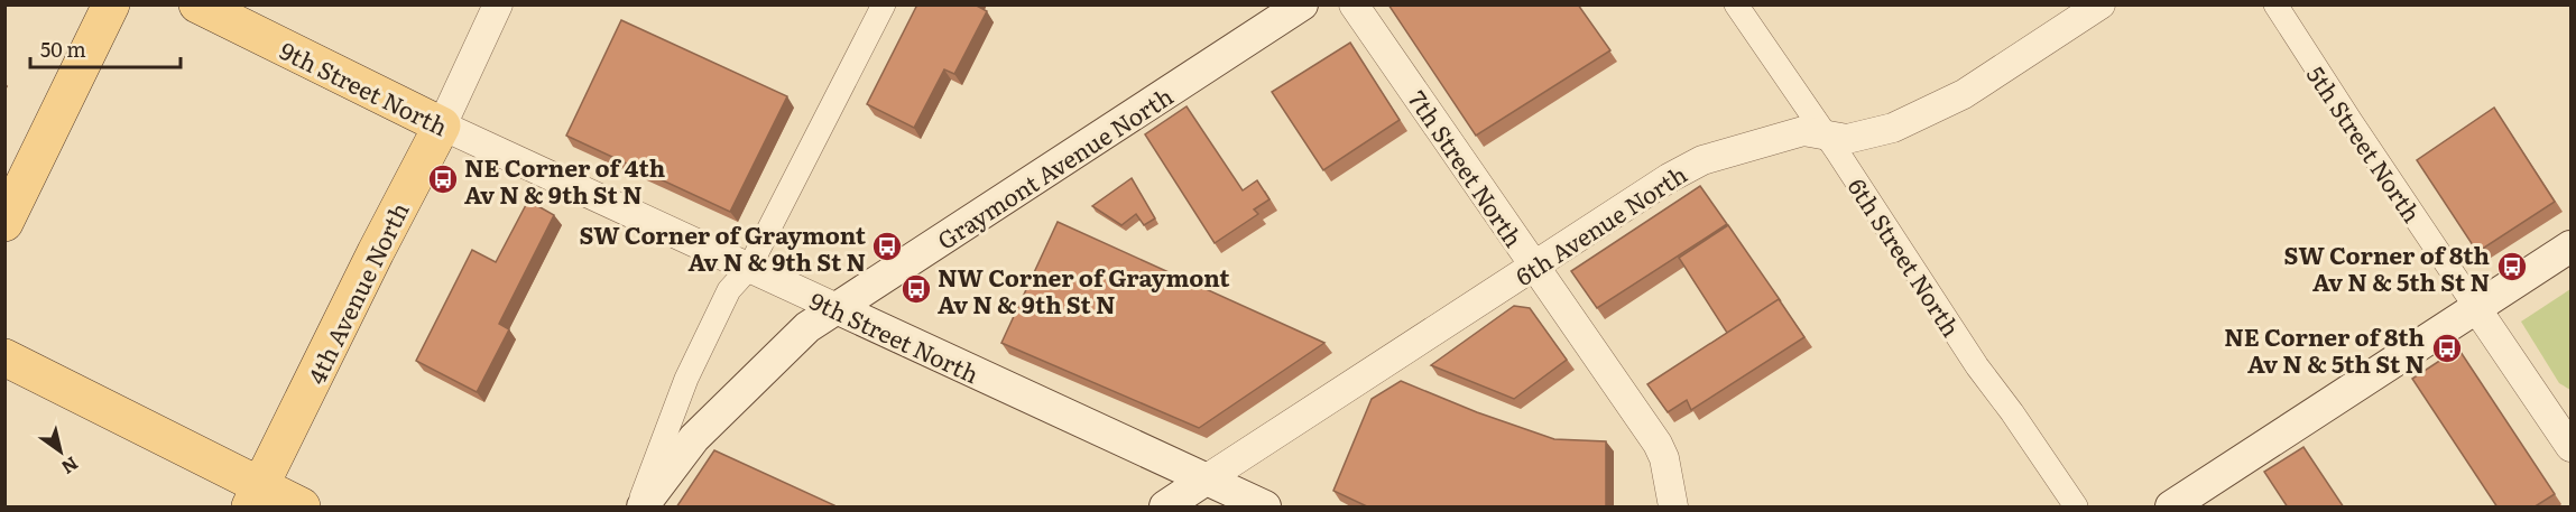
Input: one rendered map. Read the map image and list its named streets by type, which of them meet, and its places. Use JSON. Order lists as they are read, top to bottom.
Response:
{
  "streets": {
    "main road": [
      "9th Street North",
      "Graymont Avenue North",
      "6th Avenue North",
      "4th Avenue North"
    ],
    "street": ["5th Street North", "7th Street North", "6th Street North"]
  },
  "crossings": [
    ["9th Street North", "Graymont Avenue North"],
    ["9th Street North", "6th Avenue North"],
    ["9th Street North", "4th Avenue North"],
    ["7th Street North", "6th Avenue North"],
    ["6th Avenue North", "6th Street North"]
  ],
  "places": {
    "bus stop": [
      "NE Corner of 4th Av N & 9th St N",
      "SW Corner of Graymont Av N & 9th St N",
      "SW Corner of 8th Av N & 5th St N",
      "NW Corner of Graymont Av N & 9th St N",
      "NE Corner of 8th Av N & 5th St N"
    ]
  },
  "scale_bar": "50 m",
  "north": "bottom right"
}
